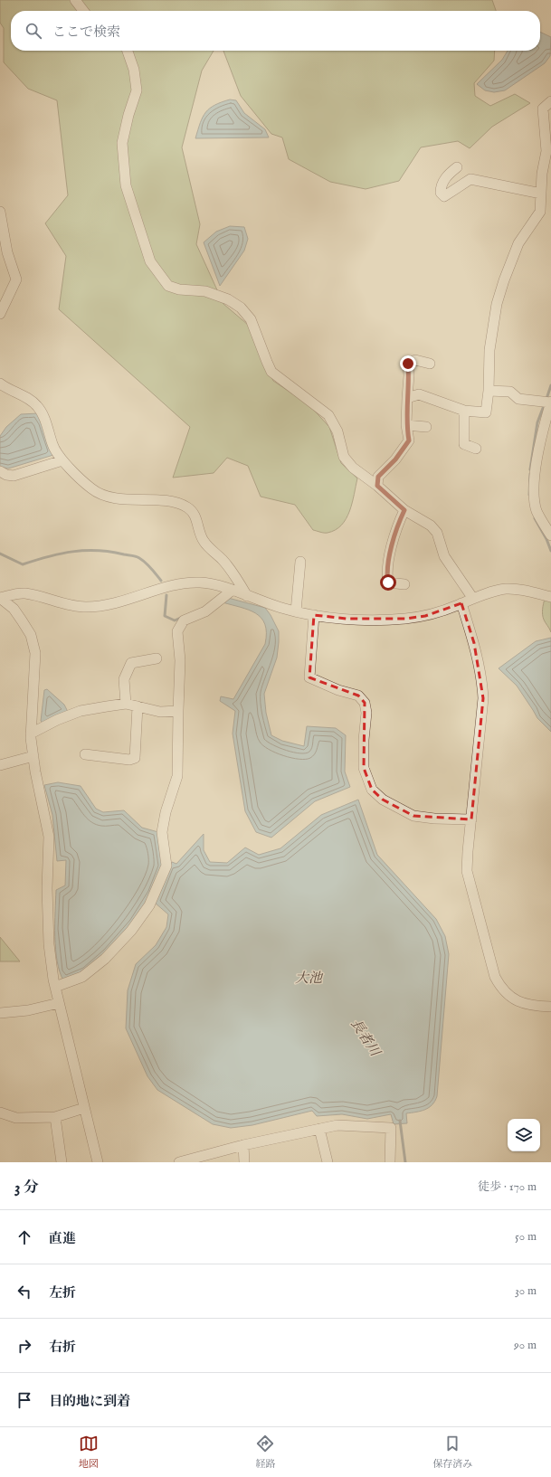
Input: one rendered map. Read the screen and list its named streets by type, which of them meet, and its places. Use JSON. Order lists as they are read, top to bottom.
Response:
{
  "water": ["大池", "長者川"],
  "page": {
    "search": "ここで検索",
    "heading": ["3 分", "徒歩 · 170 m"],
    "list": [
      ["直進", "50 m"],
      ["左折", "30 m"],
      ["右折", "90 m"],
      "目的地に到着"
    ],
    "nav": ["地図", "経路", "保存済み"]
  }
}
